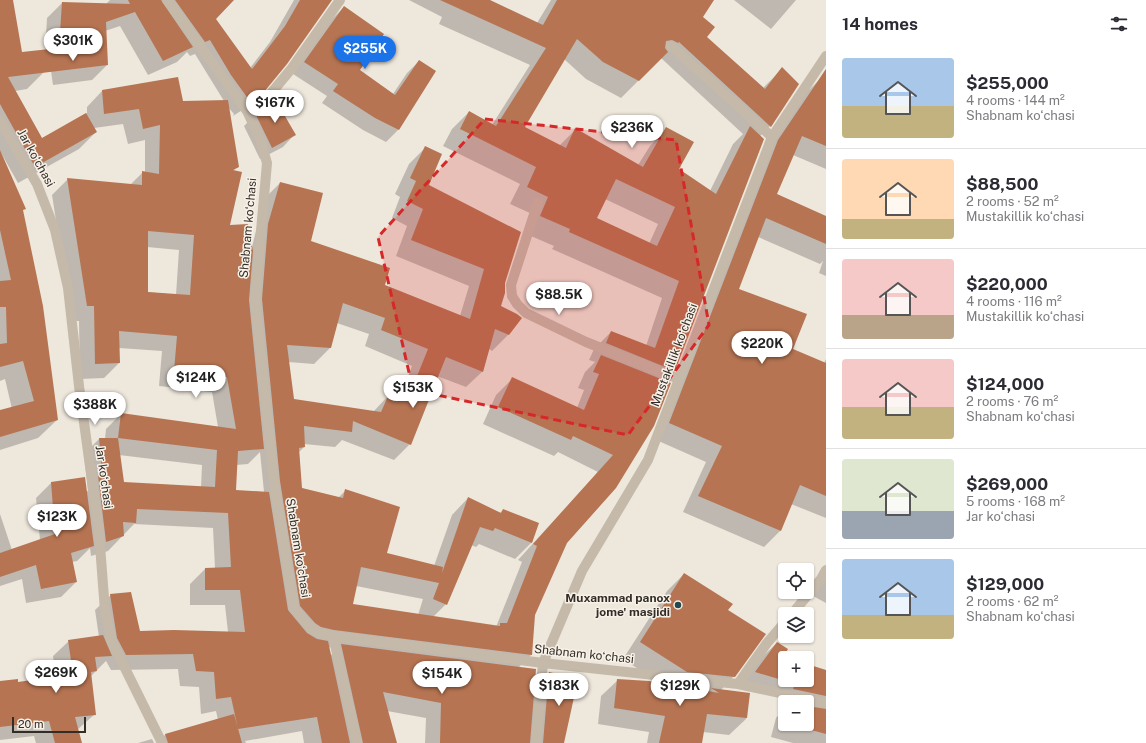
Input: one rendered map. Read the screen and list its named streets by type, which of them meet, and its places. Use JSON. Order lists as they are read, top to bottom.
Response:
{
  "streets": {
    "street": ["Jar koʻchasi", "Shabnam koʻchasi", "Mustakillik koʻchasi"]
  },
  "crossings": [
    ["Shabnam koʻchasi", "Mustakillik koʻchasi"]
  ],
  "places": ["Muxammad panox jome' masjidi"],
  "scale_bar": "20 m",
  "page": {
    "heading": "14 homes",
    "price": [
      "$301K",
      "$255K",
      "$167K",
      "$236K",
      "$88.5K",
      "$220K",
      "$124K",
      "$153K",
      "$388K",
      "$123K",
      "$269K",
      "$154K",
      "$183K",
      "$129K"
    ],
    "list": [
      {
        "name": "$255,000",
        "note": "4 rooms · 144 m² · Shabnam koʻchasi"
      },
      {
        "name": "$88,500",
        "note": "2 rooms · 52 m² · Mustakillik koʻchasi"
      },
      {
        "name": "$220,000",
        "note": "4 rooms · 116 m² · Mustakillik koʻchasi"
      },
      {
        "name": "$124,000",
        "note": "2 rooms · 76 m² · Shabnam koʻchasi"
      },
      {
        "name": "$269,000",
        "note": "5 rooms · 168 m² · Jar koʻchasi"
      },
      {
        "name": "$129,000",
        "note": "2 rooms · 62 m² · Shabnam koʻchasi"
      }
    ],
    "map_buttons": ["+", "−"],
    "scale": "20 m"
  }
}
